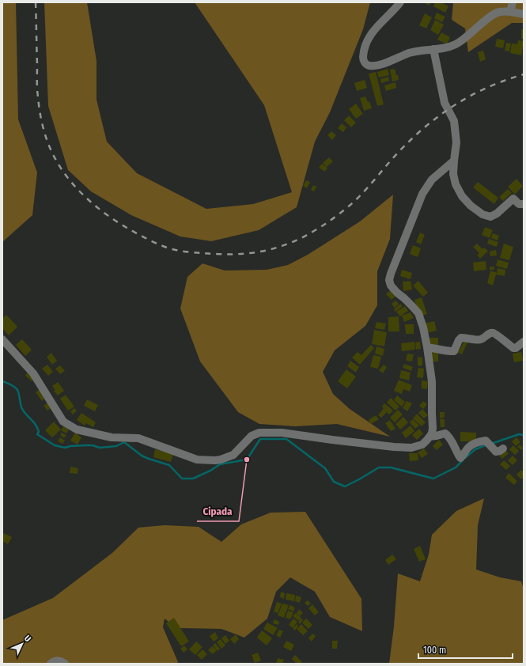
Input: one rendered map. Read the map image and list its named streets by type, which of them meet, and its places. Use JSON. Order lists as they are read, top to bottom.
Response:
{
  "places": ["Cipada"],
  "scale_bar": "100 m",
  "north": "top right"
}
